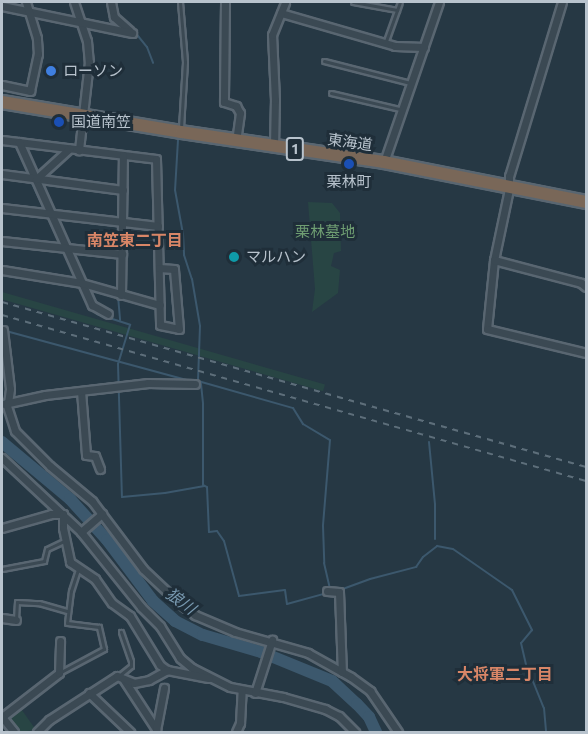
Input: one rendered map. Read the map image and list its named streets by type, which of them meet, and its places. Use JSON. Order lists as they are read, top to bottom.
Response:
{
  "streets": {
    "highway": ["東海道", "1"]
  },
  "districts": ["南笠東二丁目", "大将軍二丁目"],
  "water": ["狼川"],
  "parks": ["栗林墓地"],
  "places": [
    "ローソン",
    "国道南笠",
    "栗林町",
    "マルハン"
  ]
}
